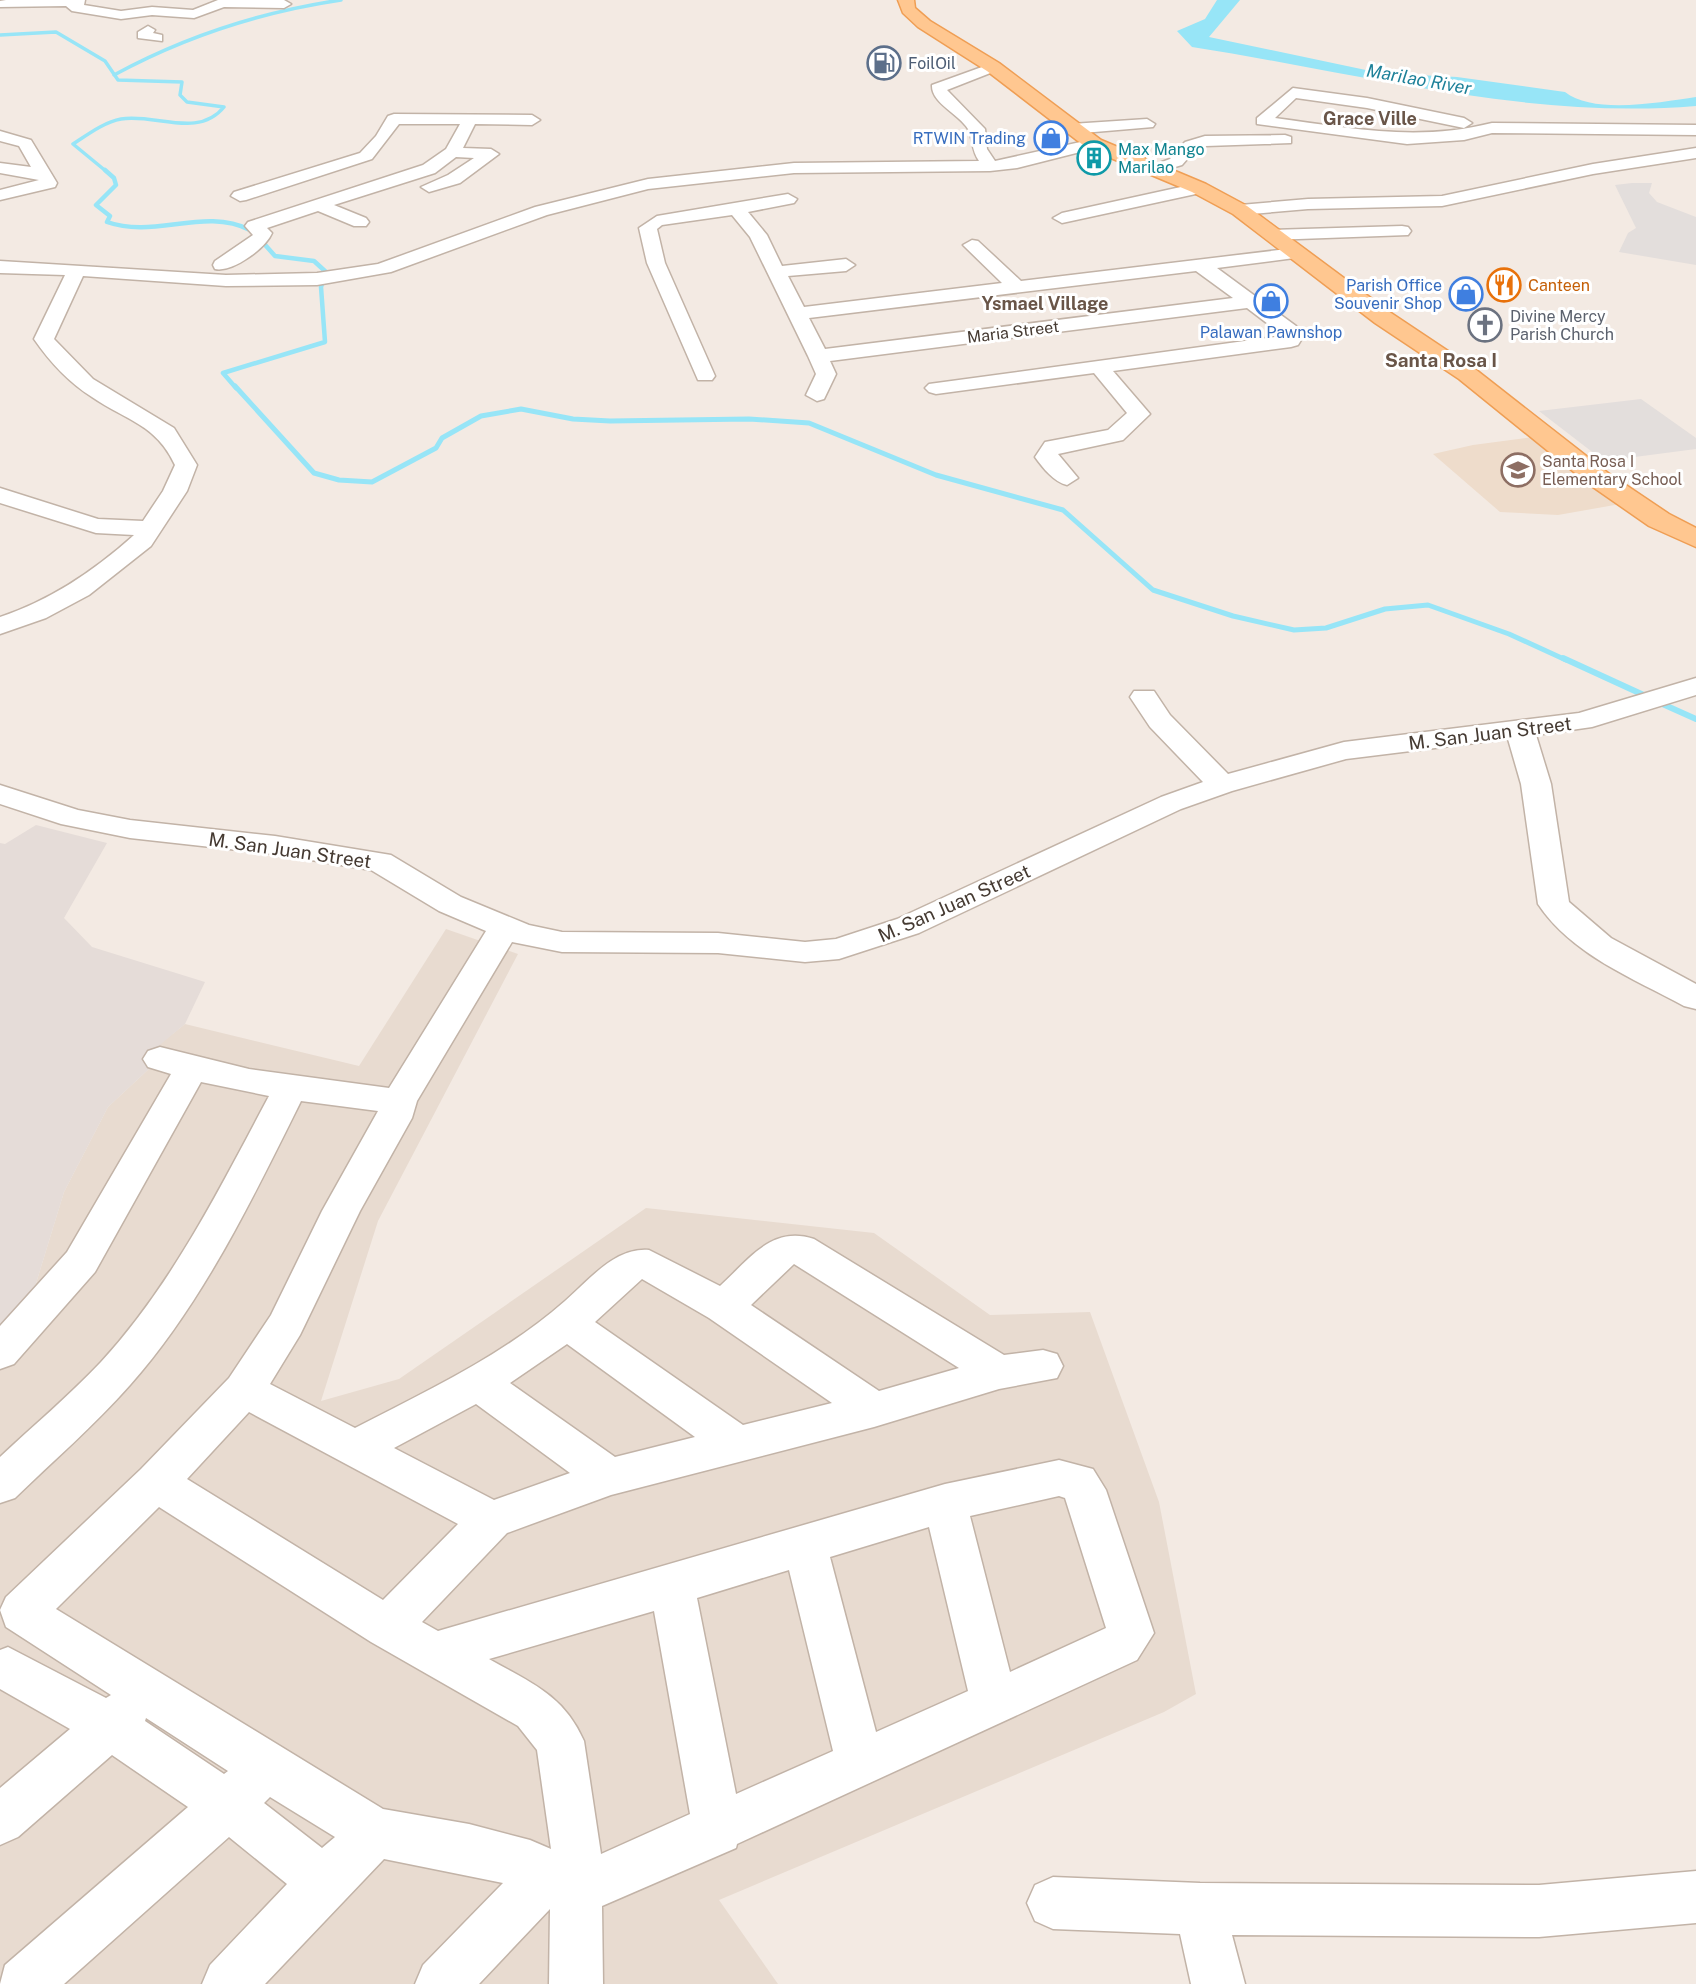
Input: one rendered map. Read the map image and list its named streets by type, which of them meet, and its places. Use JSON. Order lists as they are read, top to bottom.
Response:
{
  "streets": {
    "street": ["Maria Street", "M. San Juan Street"]
  },
  "districts": ["Grace Ville", "Ysmael Village", "Santa Rosa I"],
  "water": ["Marilao River"],
  "places": {
    "fuel station": ["FoilOil"],
    "shop": ["RTWIN Trading", "Parish Office Souvenir Shop", "Palawan Pawnshop"],
    "building": ["Max Mango Marilao"],
    "restaurant": ["Canteen"],
    "church": ["Divine Mercy Parish Church"],
    "school or university": ["Santa Rosa I Elementary School"]
  }
}
